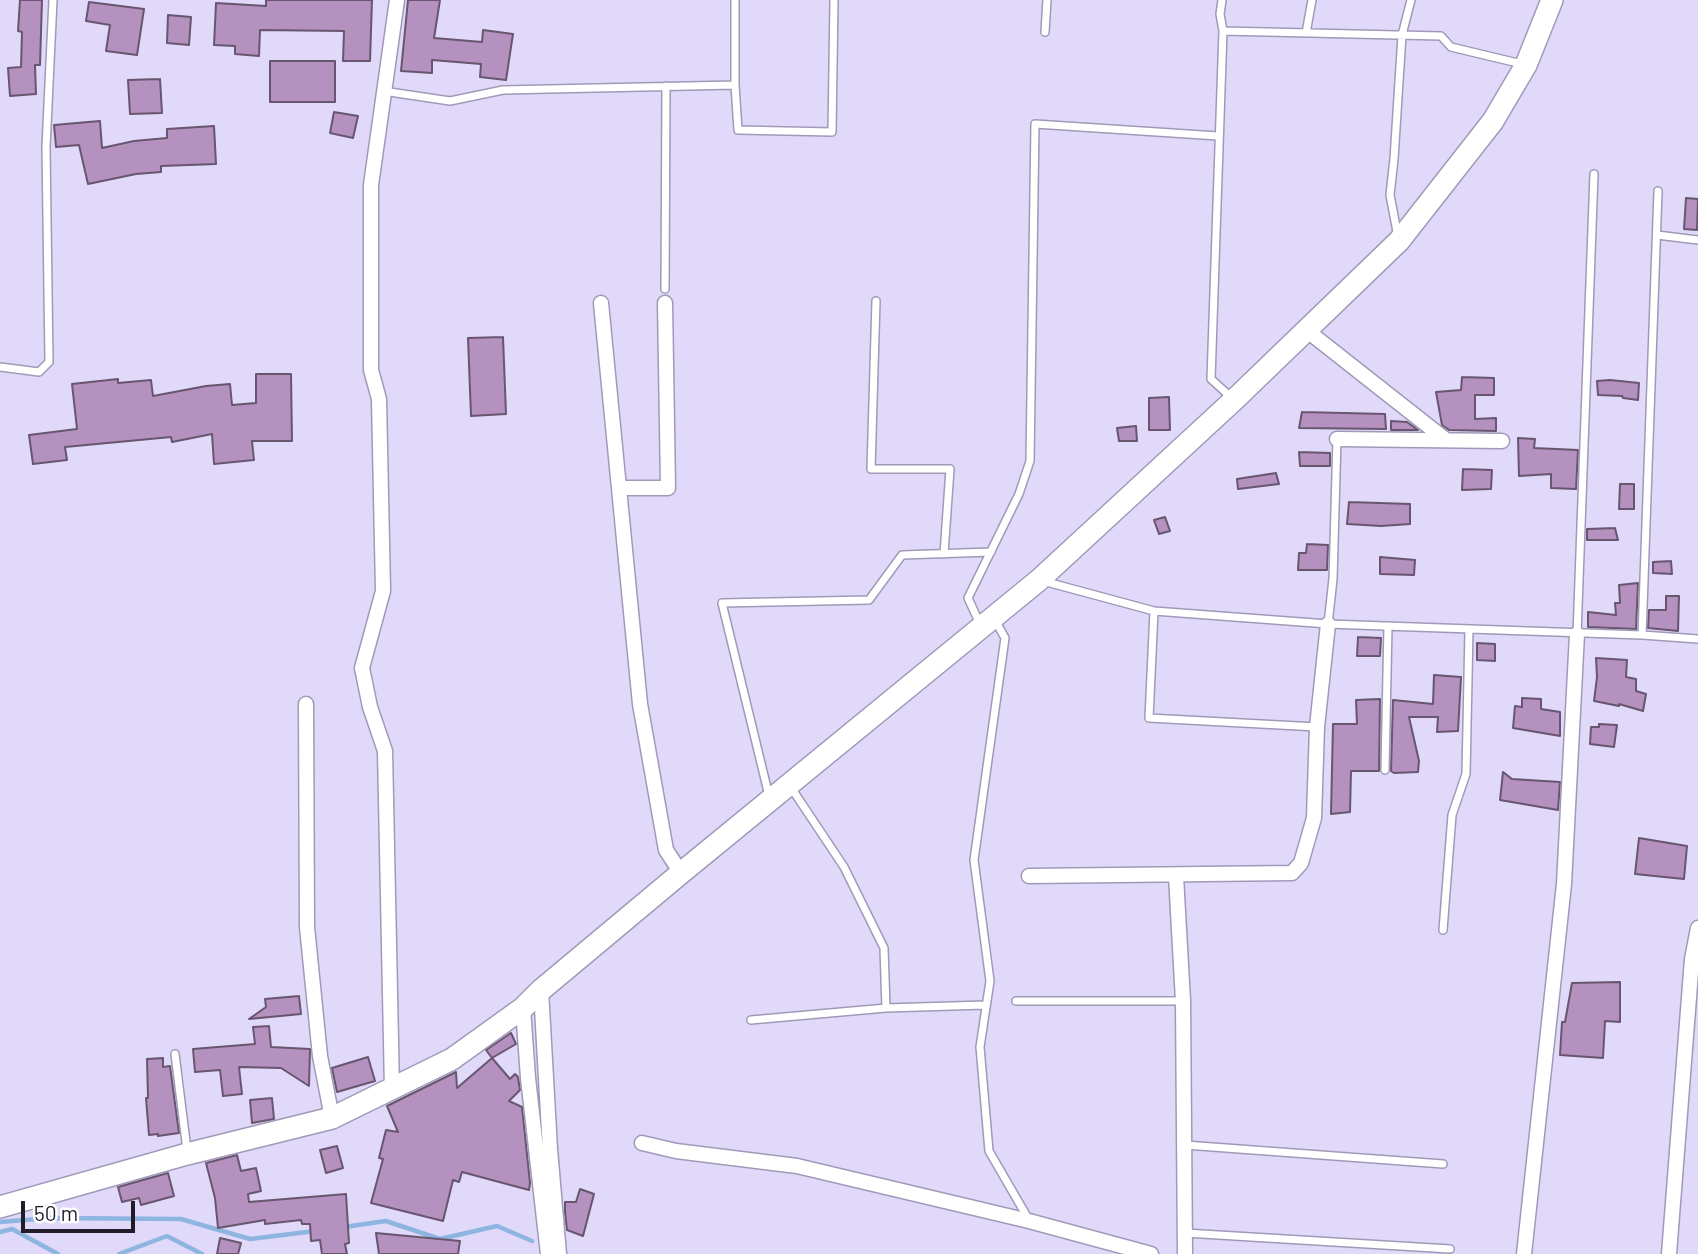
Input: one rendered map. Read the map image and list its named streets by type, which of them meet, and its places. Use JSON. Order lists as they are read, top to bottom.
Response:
{
  "scale_bar": "50 m"
}
